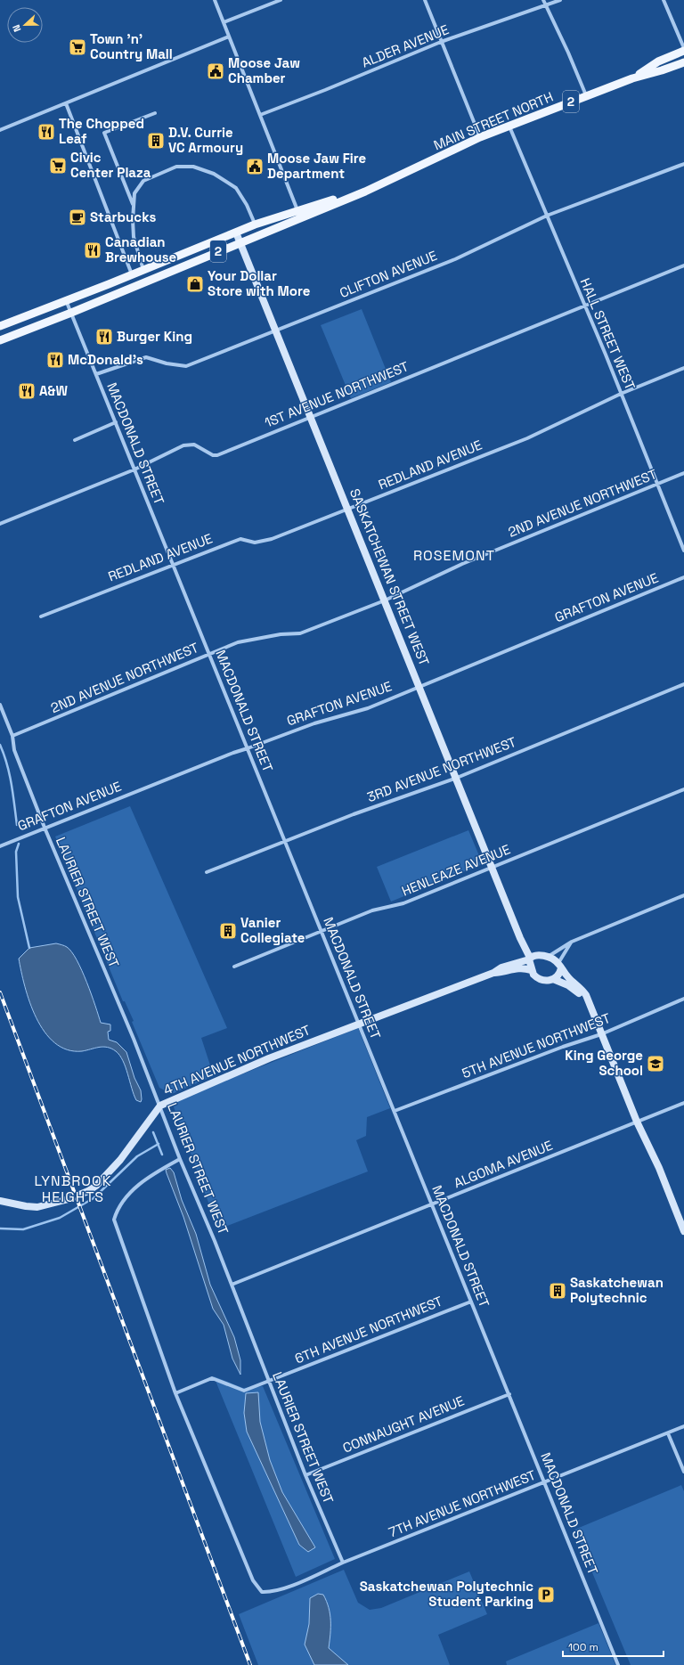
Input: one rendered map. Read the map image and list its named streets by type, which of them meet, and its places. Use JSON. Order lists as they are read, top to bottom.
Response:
{
  "streets": {
    "main road": ["2", "MAIN STREET NORTH"],
    "street": [
      "ALDER AVENUE",
      "CLIFTON AVENUE",
      "HALL STREET WEST",
      "1ST AVENUE NORTHWEST",
      "MACDONALD STREET",
      "REDLAND AVENUE",
      "2ND AVENUE NORTHWEST",
      "SASKATCHEWAN STREET WEST",
      "GRAFTON AVENUE",
      "3RD AVENUE NORTHWEST",
      "HENLEAZE AVENUE",
      "LAURIER STREET WEST",
      "5TH AVENUE NORTHWEST",
      "4TH AVENUE NORTHWEST",
      "ALGOMA AVENUE",
      "6TH AVENUE NORTHWEST",
      "CONNAUGHT AVENUE",
      "7TH AVENUE NORTHWEST"
    ]
  },
  "crossings": [
    ["MAIN STREET NORTH", "HALL STREET WEST"],
    ["MAIN STREET NORTH", "MACDONALD STREET"],
    ["MAIN STREET NORTH", "SASKATCHEWAN STREET WEST"],
    ["CLIFTON AVENUE", "HALL STREET WEST"],
    ["CLIFTON AVENUE", "MACDONALD STREET"],
    ["CLIFTON AVENUE", "SASKATCHEWAN STREET WEST"],
    ["HALL STREET WEST", "1ST AVENUE NORTHWEST"],
    ["HALL STREET WEST", "REDLAND AVENUE"],
    ["HALL STREET WEST", "2ND AVENUE NORTHWEST"],
    ["1ST AVENUE NORTHWEST", "MACDONALD STREET"],
    ["1ST AVENUE NORTHWEST", "SASKATCHEWAN STREET WEST"],
    ["MACDONALD STREET", "REDLAND AVENUE"],
    ["MACDONALD STREET", "2ND AVENUE NORTHWEST"],
    ["MACDONALD STREET", "GRAFTON AVENUE"],
    ["MACDONALD STREET", "3RD AVENUE NORTHWEST"],
    ["MACDONALD STREET", "HENLEAZE AVENUE"],
    ["MACDONALD STREET", "5TH AVENUE NORTHWEST"],
    ["MACDONALD STREET", "4TH AVENUE NORTHWEST"],
    ["MACDONALD STREET", "ALGOMA AVENUE"],
    ["MACDONALD STREET", "6TH AVENUE NORTHWEST"],
    ["MACDONALD STREET", "CONNAUGHT AVENUE"],
    ["MACDONALD STREET", "7TH AVENUE NORTHWEST"],
    ["REDLAND AVENUE", "SASKATCHEWAN STREET WEST"],
    ["2ND AVENUE NORTHWEST", "SASKATCHEWAN STREET WEST"],
    ["2ND AVENUE NORTHWEST", "LAURIER STREET WEST"],
    ["SASKATCHEWAN STREET WEST", "GRAFTON AVENUE"],
    ["SASKATCHEWAN STREET WEST", "3RD AVENUE NORTHWEST"],
    ["SASKATCHEWAN STREET WEST", "HENLEAZE AVENUE"],
    ["SASKATCHEWAN STREET WEST", "4TH AVENUE NORTHWEST"],
    ["GRAFTON AVENUE", "LAURIER STREET WEST"],
    ["LAURIER STREET WEST", "4TH AVENUE NORTHWEST"],
    ["LAURIER STREET WEST", "ALGOMA AVENUE"],
    ["LAURIER STREET WEST", "6TH AVENUE NORTHWEST"],
    ["LAURIER STREET WEST", "CONNAUGHT AVENUE"],
    ["LAURIER STREET WEST", "7TH AVENUE NORTHWEST"],
    ["6TH AVENUE NORTHWEST", "7TH AVENUE NORTHWEST"]
  ],
  "districts": ["ROSEMONT", "LYNBROOK HEIGHTS"],
  "places": {
    "supermarket": ["Town 'n' Country Mall", "Civic Center Plaza"],
    "public building": ["Moose Jaw Chamber", "Moose Jaw Fire Department"],
    "restaurant": [
      "The Chopped Leaf",
      "Canadian Brewhouse",
      "Burger King",
      "McDonald's",
      "A&W"
    ],
    "building": ["D.V. Currie VC Armoury", "Vanier Collegiate", "Saskatchewan Polytechnic"],
    "cafe": ["Starbucks"],
    "shop": ["Your Dollar Store with More"],
    "school or university": ["King George School"],
    "parking": ["Saskatchewan Polytechnic Student Parking"]
  },
  "scale_bar": "100 m",
  "north": "left"
}
